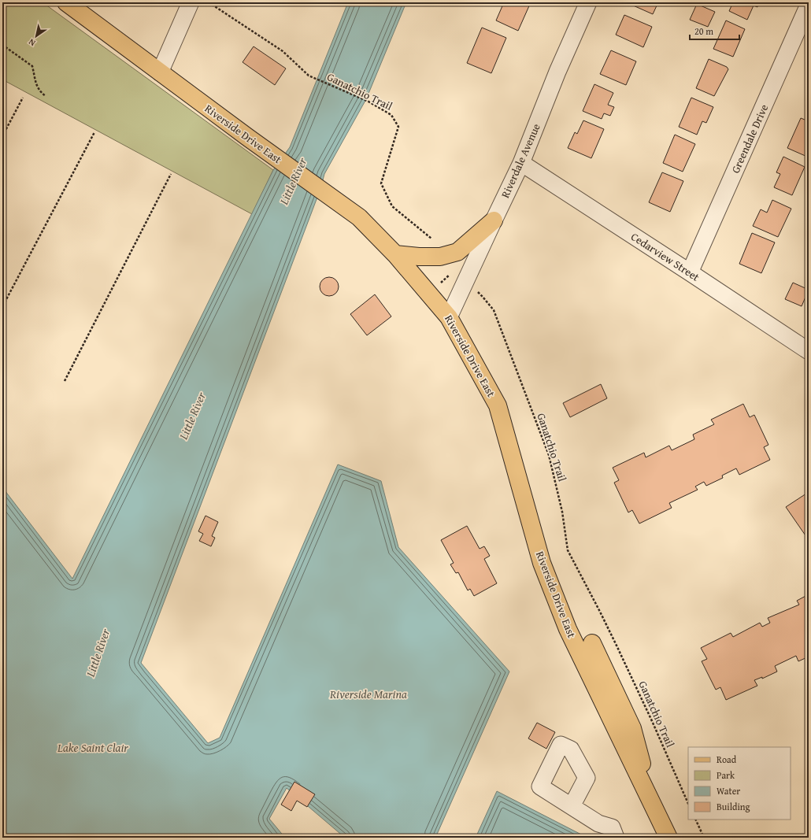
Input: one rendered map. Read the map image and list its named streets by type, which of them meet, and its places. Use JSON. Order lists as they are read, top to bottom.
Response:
{
  "streets": {
    "main road": ["Riverside Drive East"],
    "street": ["Greendale Drive", "Riverdale Avenue", "Cedarview Street"],
    "path": ["Ganatchio Trail"]
  },
  "crossings": [
    ["Riverside Drive East", "Riverdale Avenue"],
    ["Greendale Drive", "Cedarview Street"],
    ["Riverdale Avenue", "Cedarview Street"]
  ],
  "water": ["Little River", "Riverside Marina", "Lake Saint Clair"],
  "legend": [
    "Road",
    "Park",
    "Water",
    "Building"
  ],
  "scale_bar": "20 m",
  "north": "bottom left"
}
